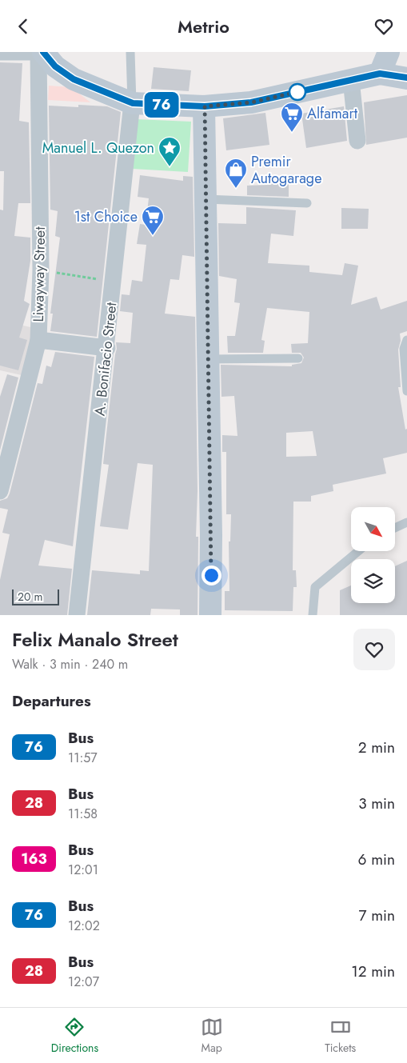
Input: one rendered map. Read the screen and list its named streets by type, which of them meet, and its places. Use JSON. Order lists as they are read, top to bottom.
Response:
{
  "streets": {
    "street": ["Liwayway Street", "A. Bonifacio Street"]
  },
  "places": {
    "supermarket": ["Alfamart", "1st Choice"],
    "place": ["Manuel L. Quezon"],
    "shop": ["Premir Autogarage"]
  },
  "lines": ["bus line 76"],
  "scale_bar": "20 m",
  "north": "bottom right",
  "page": {
    "header": "Metrio",
    "on_map": "76",
    "scale": "20 m",
    "heading": [
      ["Felix Manalo Street", "Walk · 3 min · 240 m"],
      "Departures"
    ],
    "list": [
      {
        "mark": "76",
        "name": "Bus",
        "note": "11:57",
        "value": "2 min"
      },
      {
        "mark": "28",
        "name": "Bus",
        "note": "11:58",
        "value": "3 min"
      },
      {
        "mark": "163",
        "name": "Bus",
        "note": "12:01",
        "value": "6 min"
      },
      {
        "mark": "76",
        "name": "Bus",
        "note": "12:02",
        "value": "7 min"
      },
      {
        "mark": "28",
        "name": "Bus",
        "note": "12:07",
        "value": "12 min"
      }
    ],
    "tabs": ["Directions", "Map", "Tickets"]
  }
}
